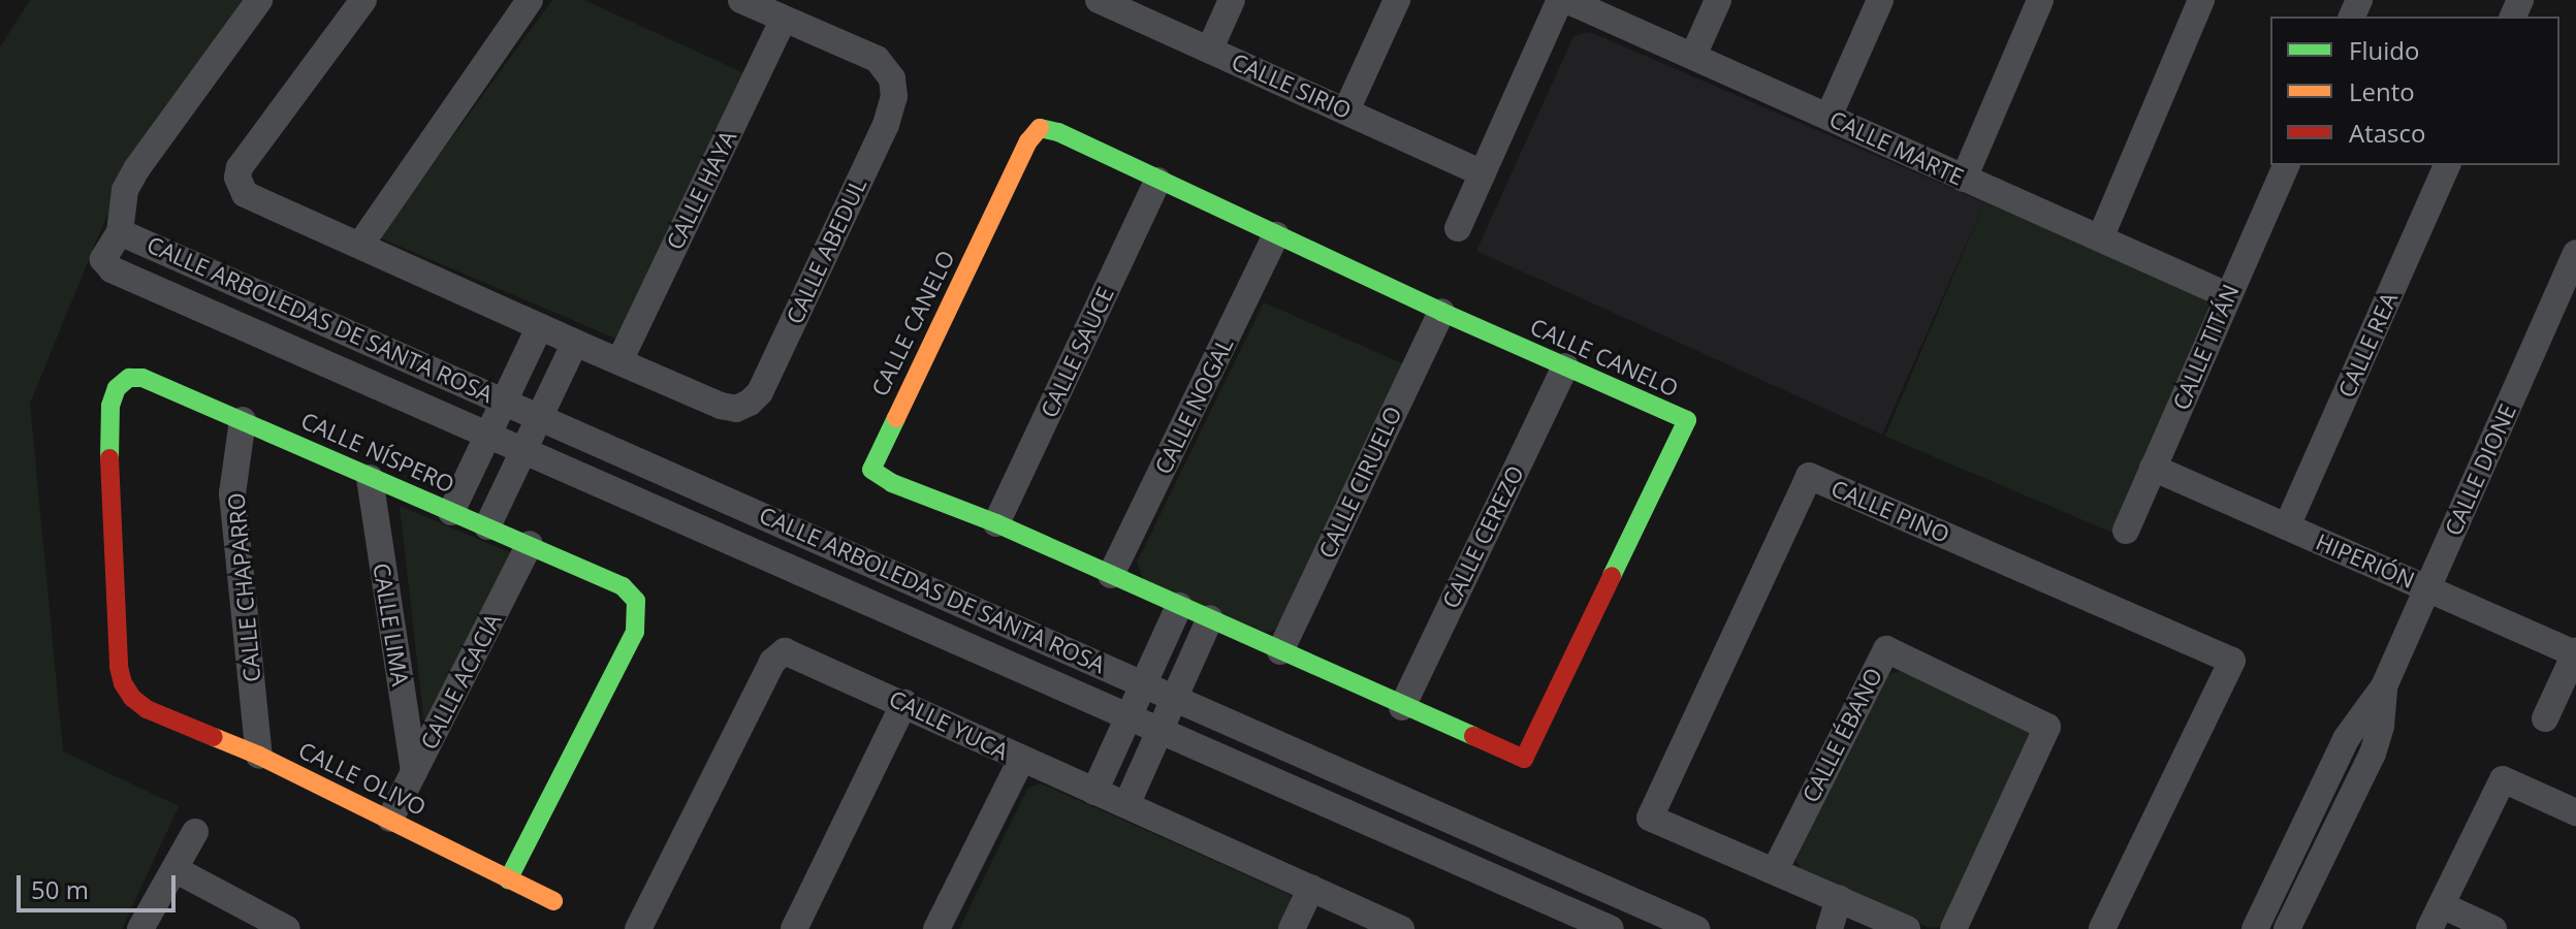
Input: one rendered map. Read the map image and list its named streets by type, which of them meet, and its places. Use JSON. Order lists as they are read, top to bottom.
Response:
{
  "streets": {
    "street": [
      "CALLE SIRIO",
      "CALLE MARTE",
      "CALLE HAYA",
      "CALLE ABEDUL",
      "CALLE ARBOLEDAS DE SANTA ROSA",
      "CALLE CANELO",
      "CALLE REA",
      "CALLE TITÁN",
      "CALLE SAUCE",
      "CALLE NOGAL",
      "CALLE NÍSPERO",
      "CALLE DIONE",
      "CALLE CIRUELO",
      "CALLE PINO",
      "CALLE CEREZO",
      "HIPERIÓN",
      "CALLE CHAPARRO",
      "CALLE LIMA",
      "CALLE ACACIA",
      "CALLE YUCA",
      "CALLE ÉBANO",
      "CALLE OLIVO"
    ]
  },
  "crossings": [
    ["CALLE MARTE", "CALLE TITÁN"],
    ["CALLE HAYA", "CALLE ABEDUL"],
    ["CALLE CANELO", "CALLE SAUCE"],
    ["CALLE CANELO", "CALLE NOGAL"],
    ["CALLE CANELO", "CALLE CIRUELO"],
    ["CALLE CANELO", "CALLE CEREZO"],
    ["CALLE REA", "HIPERIÓN"],
    ["CALLE TITÁN", "HIPERIÓN"],
    ["CALLE NÍSPERO", "CALLE CHAPARRO"],
    ["CALLE NÍSPERO", "CALLE LIMA"],
    ["CALLE NÍSPERO", "CALLE ACACIA"],
    ["CALLE NÍSPERO", "CALLE OLIVO"],
    ["CALLE DIONE", "HIPERIÓN"],
    ["CALLE PINO", "CALLE ÉBANO"],
    ["CALLE CHAPARRO", "CALLE OLIVO"],
    ["CALLE LIMA", "CALLE ACACIA"],
    ["CALLE ACACIA", "CALLE OLIVO"]
  ],
  "legend": ["Fluido", "Lento", "Atasco"],
  "scale_bar": "50 m"
}
